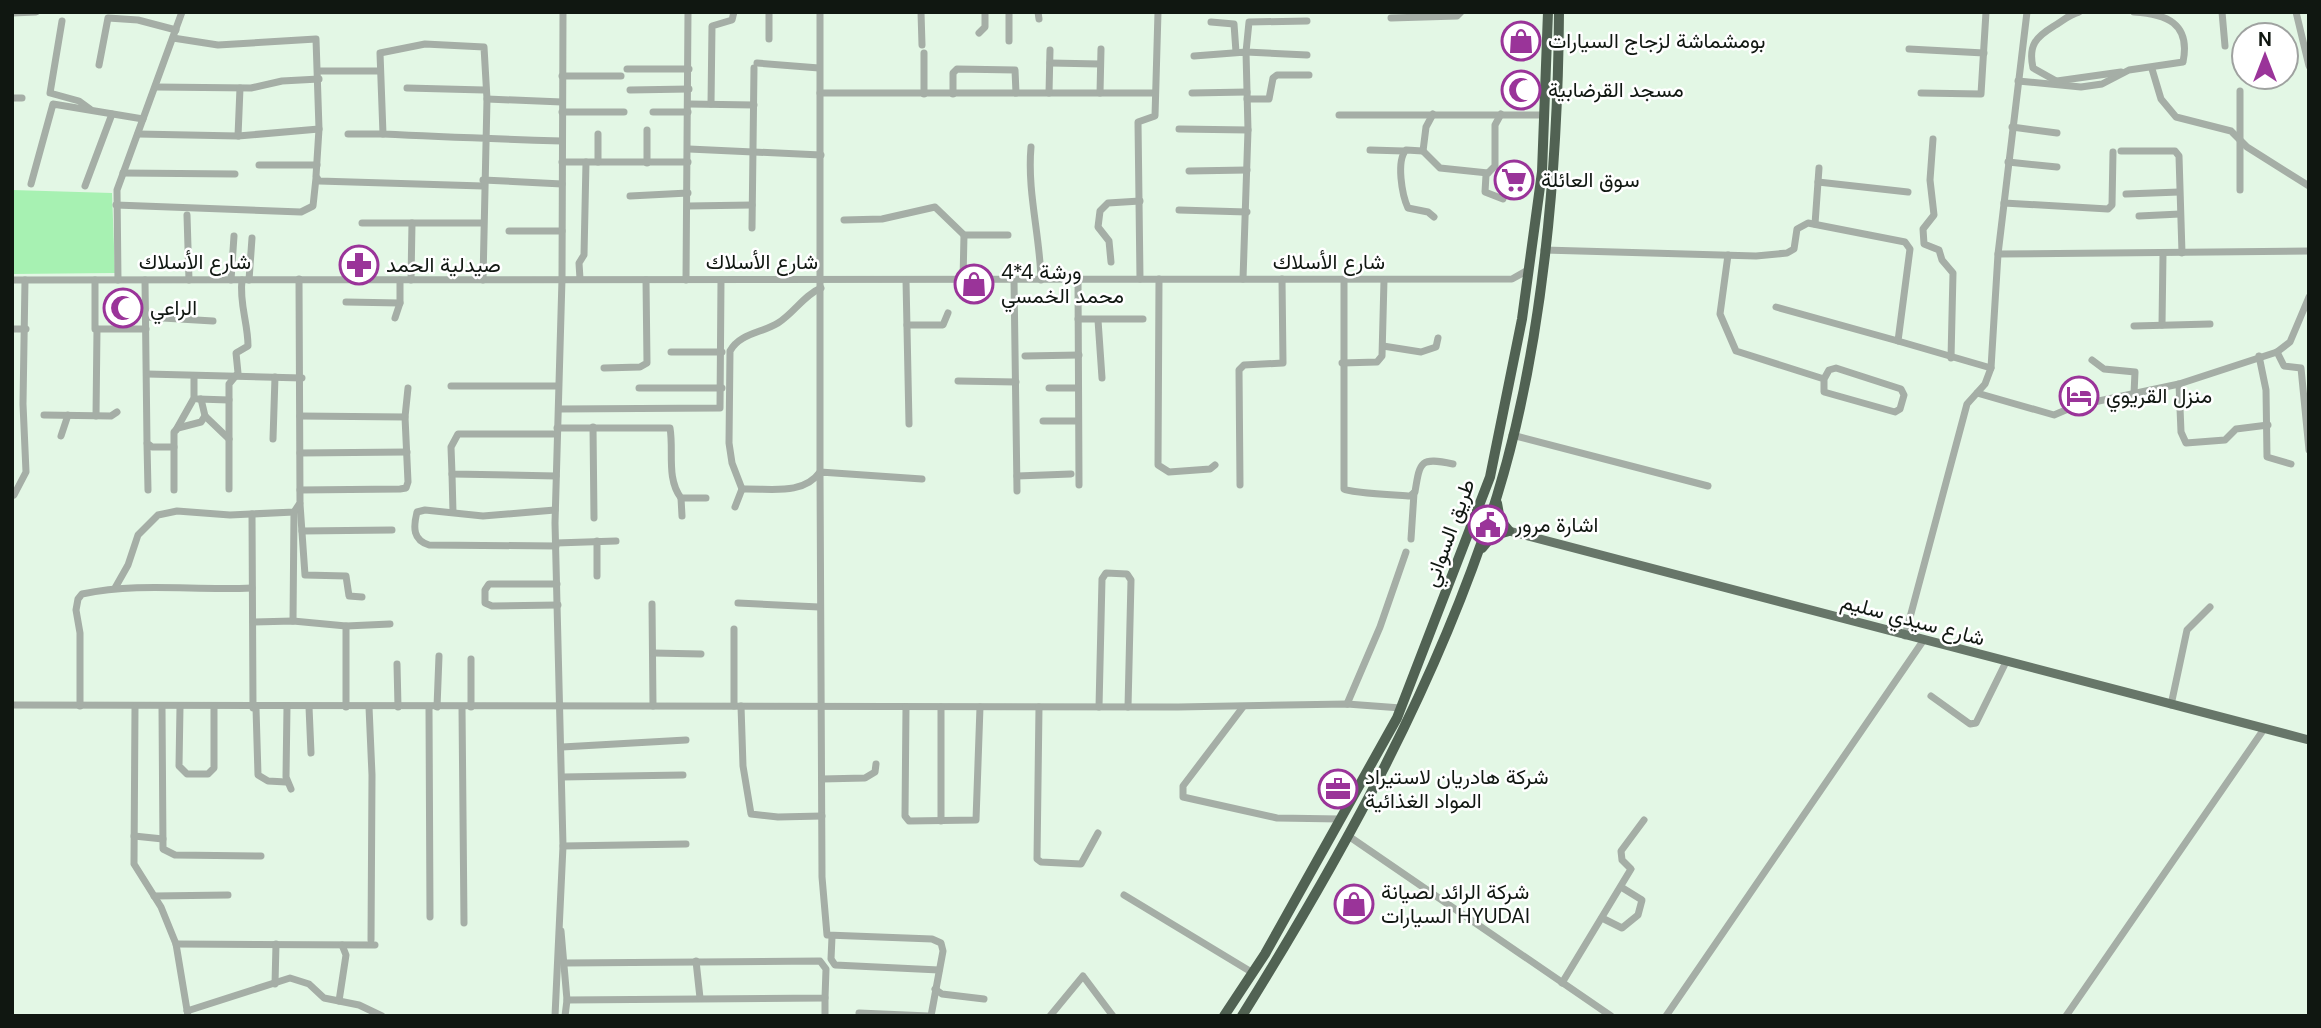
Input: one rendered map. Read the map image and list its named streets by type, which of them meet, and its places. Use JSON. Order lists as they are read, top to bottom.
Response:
{
  "streets": {
    "highway": ["طريق السواني"],
    "main road": ["شارع سيدي سليم"],
    "street": ["شارع الأسلاك"]
  },
  "places": {
    "shop": ["بومشماشة لزجاج السيارات", "4*4 ورشة محمد الخمسي", "شركة الرائد لصيانة السيارات HYUDAI"],
    "mosque": ["مسجد القرضابية", "الراعي"],
    "supermarket": ["سوق العائلة"],
    "pharmacy": ["صيدلية الحمد"],
    "hotel": ["منزل القريوي"],
    "public building": ["اشارة مرور"],
    "office": ["شركة هادريان لاستيراد المواد الغذائية"]
  },
  "north": "top"
}
